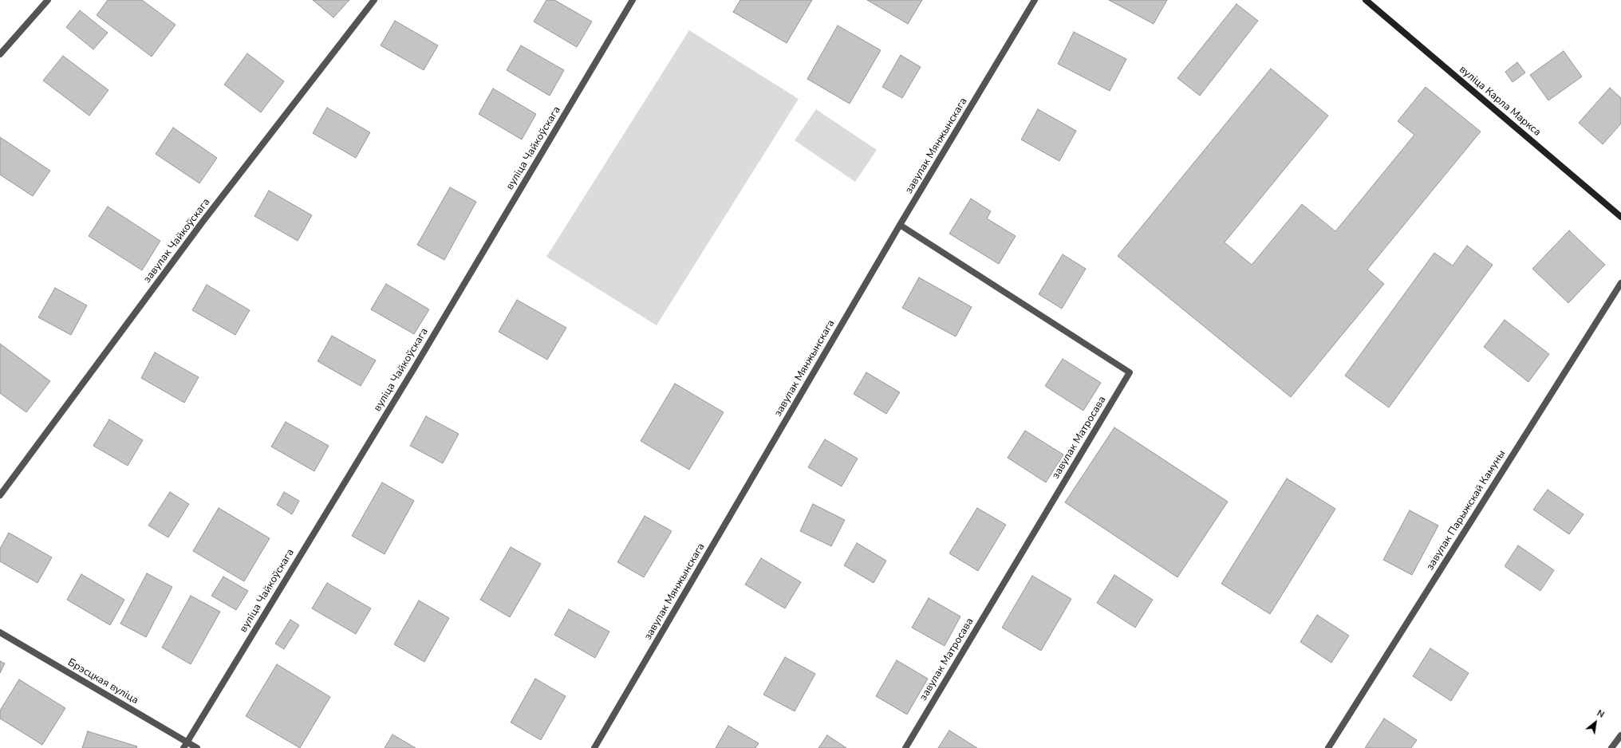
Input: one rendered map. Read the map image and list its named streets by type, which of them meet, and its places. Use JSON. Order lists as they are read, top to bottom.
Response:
{
  "streets": {
    "main road": ["вуліца Карла Маркса"],
    "street": [
      "завулак Мянжынскага",
      "вуліца Чайкоўскага",
      "завулак Чайкоўскага",
      "завулак Матросава",
      "завулак Парыжскай Камуны",
      "Брэсцкая вуліца"
    ]
  },
  "crossings": [
    ["завулак Мянжынскага", "завулак Матросава"],
    ["вуліца Чайкоўскага", "Брэсцкая вуліца"]
  ],
  "north": "top right"
}
